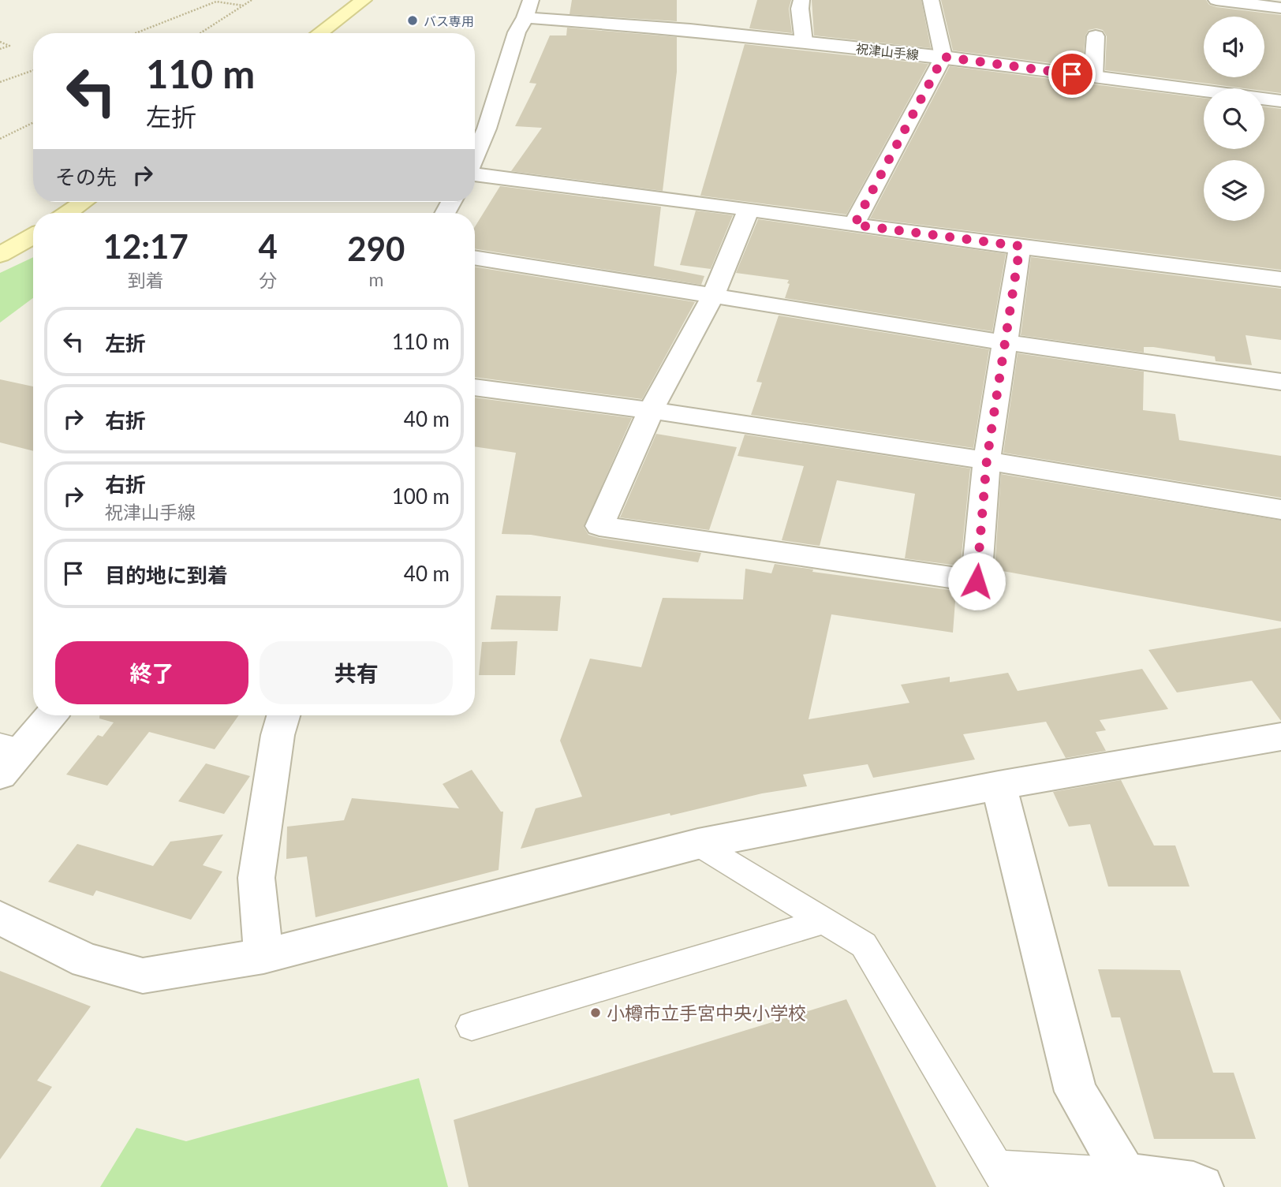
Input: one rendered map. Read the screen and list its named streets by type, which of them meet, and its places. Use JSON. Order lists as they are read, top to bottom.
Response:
{
  "streets": {
    "street": ["祝津山手線"]
  },
  "places": ["バス専用", "小樽市立手宮中央小学校"],
  "page": {
    "turn": ["110 m", "左折"],
    "then": "その先",
    "eta": [
      "12:17",
      "到着",
      "4",
      "分",
      "290",
      "m"
    ],
    "list": [
      {
        "name": "左折",
        "value": "110 m"
      },
      {
        "name": "右折",
        "value": "40 m"
      },
      {
        "name": "右折",
        "note": "祝津山手線",
        "value": "100 m"
      },
      {
        "name": "目的地に到着",
        "value": "40 m"
      }
    ],
    "buttons": ["終了", "共有"]
  }
}
